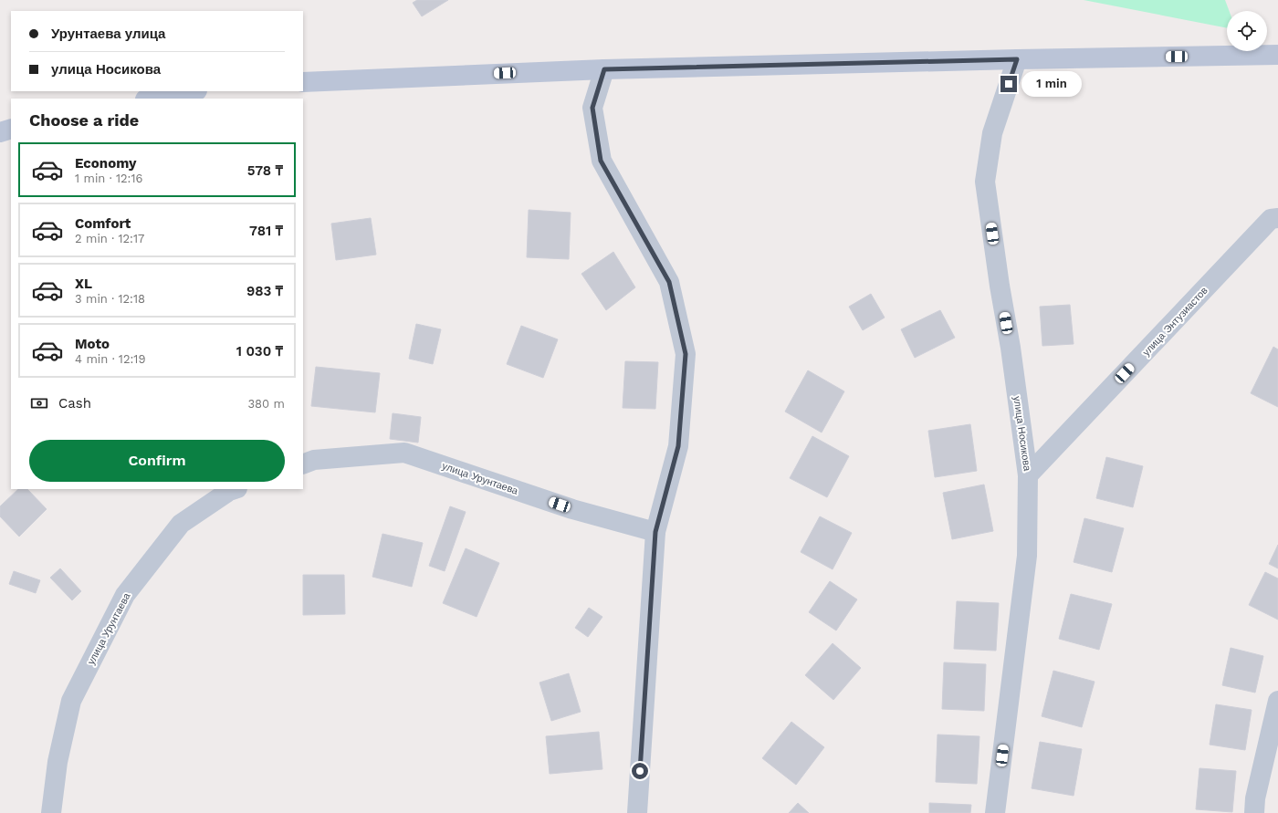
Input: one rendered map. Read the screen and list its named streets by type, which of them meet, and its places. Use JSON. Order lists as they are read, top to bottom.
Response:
{
  "streets": {
    "street": ["улица Энтузиастов", "улица Носикова", "улица Урунтаева"]
  },
  "crossings": [
    ["улица Энтузиастов", "улица Носикова"]
  ],
  "page": {
    "banner": ["Урунтаева улица", "улица Носикова"],
    "bubble": "1 min",
    "heading": "Choose a ride",
    "list": [
      {
        "name": "Economy",
        "note": "1 min · 12:16",
        "value": "578 ₸"
      },
      {
        "name": "Comfort",
        "note": "2 min · 12:17",
        "value": "781 ₸"
      },
      {
        "name": "XL",
        "note": "3 min · 12:18",
        "value": "983 ₸"
      },
      {
        "name": "Moto",
        "note": "4 min · 12:19",
        "value": "1 030 ₸"
      }
    ],
    "pay": ["Cash", "380 m"],
    "buttons": "Confirm"
  }
}
